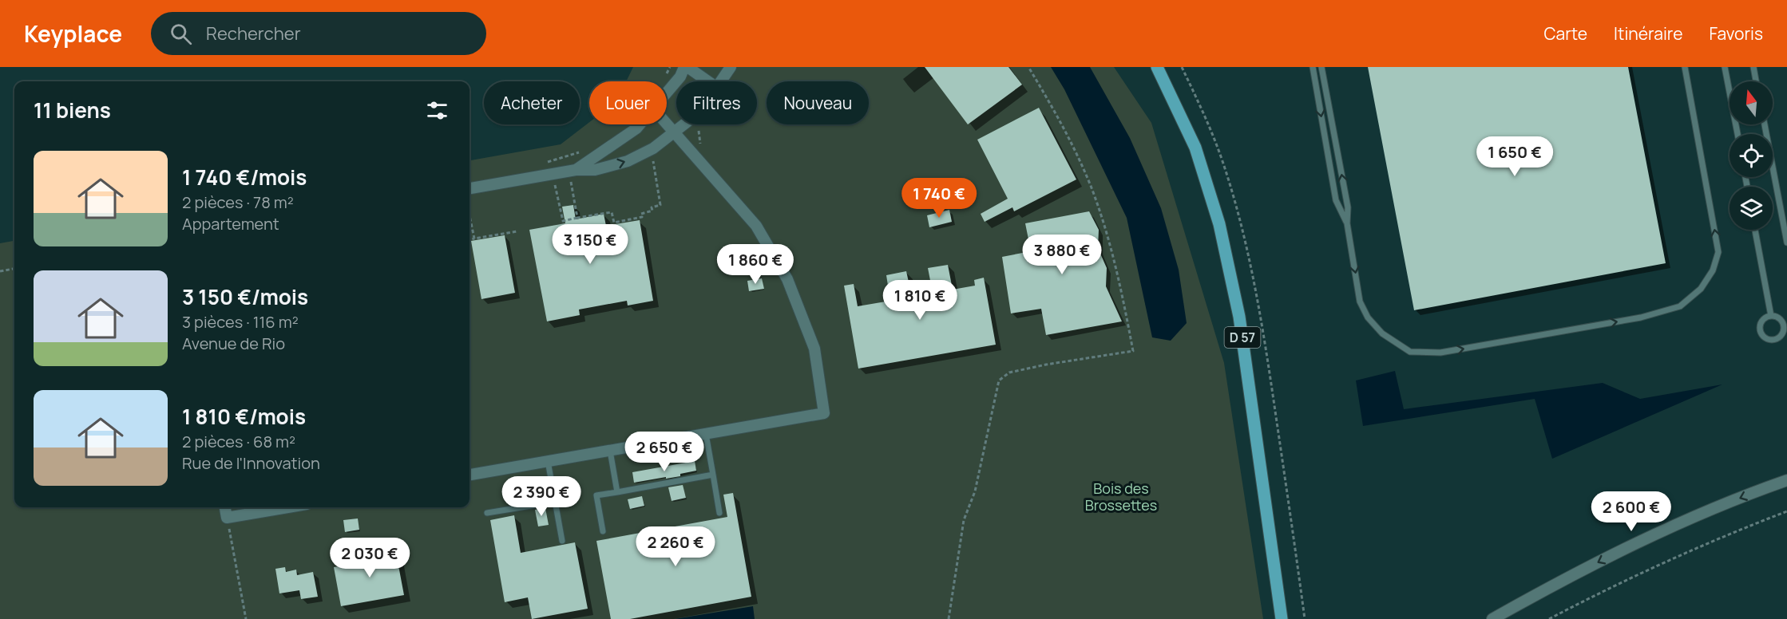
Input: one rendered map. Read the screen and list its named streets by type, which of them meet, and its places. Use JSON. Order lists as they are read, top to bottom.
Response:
{
  "streets": {
    "main road": ["D 57"]
  },
  "parks": ["Bois des Brossettes"],
  "north": "top",
  "page": {
    "header": "Keyplace",
    "search": "Rechercher",
    "nav": ["Carte", "Itinéraire", "Favoris"],
    "chip": [
      "Acheter",
      "Louer",
      "Filtres",
      "Nouveau"
    ],
    "heading": "11 biens",
    "price": [
      "1 650 €",
      "1 740 €",
      "3 150 €",
      "3 880 €",
      "1 860 €",
      "1 810 €",
      "2 650 €",
      "2 390 €",
      "2 600 €",
      "2 260 €",
      "2 030 €"
    ],
    "list": [
      {
        "name": "1 740 €/mois",
        "note": "2 pièces · 78 m² · Appartement"
      },
      {
        "name": "3 150 €/mois",
        "note": "3 pièces · 116 m² · Avenue de Rio"
      },
      {
        "name": "1 810 €/mois",
        "note": "2 pièces · 68 m² · Rue de l'Innovation"
      }
    ]
  }
}
